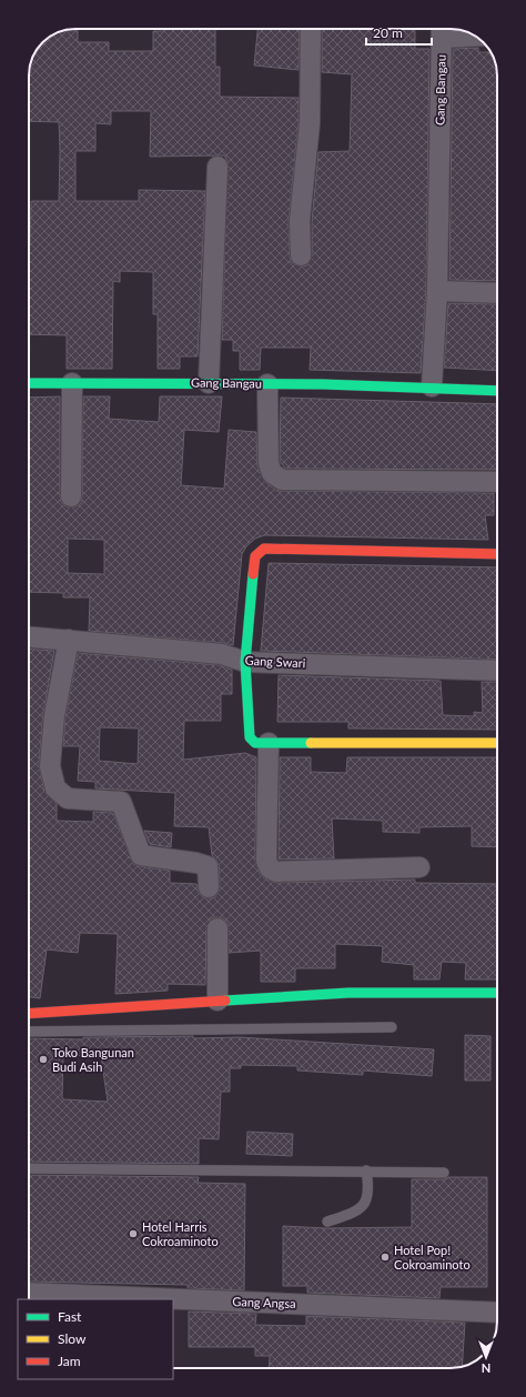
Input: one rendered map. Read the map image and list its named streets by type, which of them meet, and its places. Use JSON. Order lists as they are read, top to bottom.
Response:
{
  "streets": {
    "street": ["Gang Bangau", "Gang Swari", "Gang Angsa"]
  },
  "places": ["Toko Bangunan Budi Asih", "Hotel Harris Cokroaminoto", "Hotel Pop! Cokroaminoto"],
  "legend": ["Fast", "Slow", "Jam"],
  "scale_bar": "20 m",
  "north": "bottom"
}
